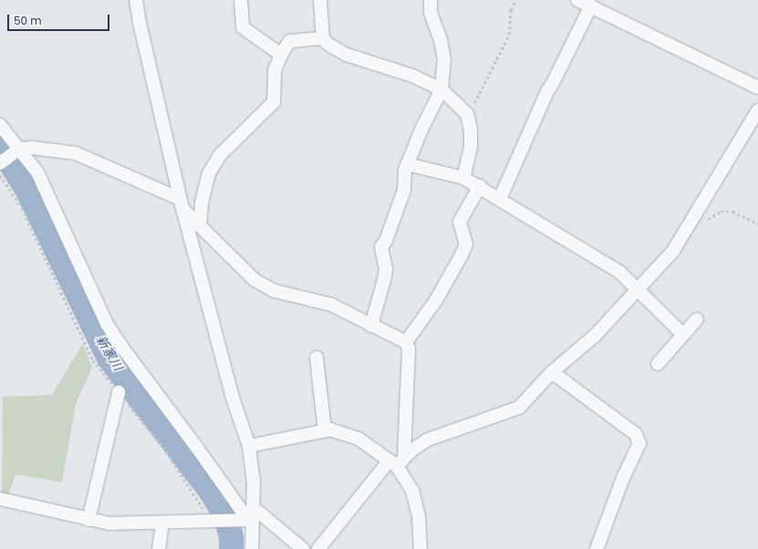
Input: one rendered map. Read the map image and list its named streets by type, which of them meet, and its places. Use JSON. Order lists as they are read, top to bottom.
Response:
{
  "water": ["新家川"],
  "scale_bar": "50 m"
}
